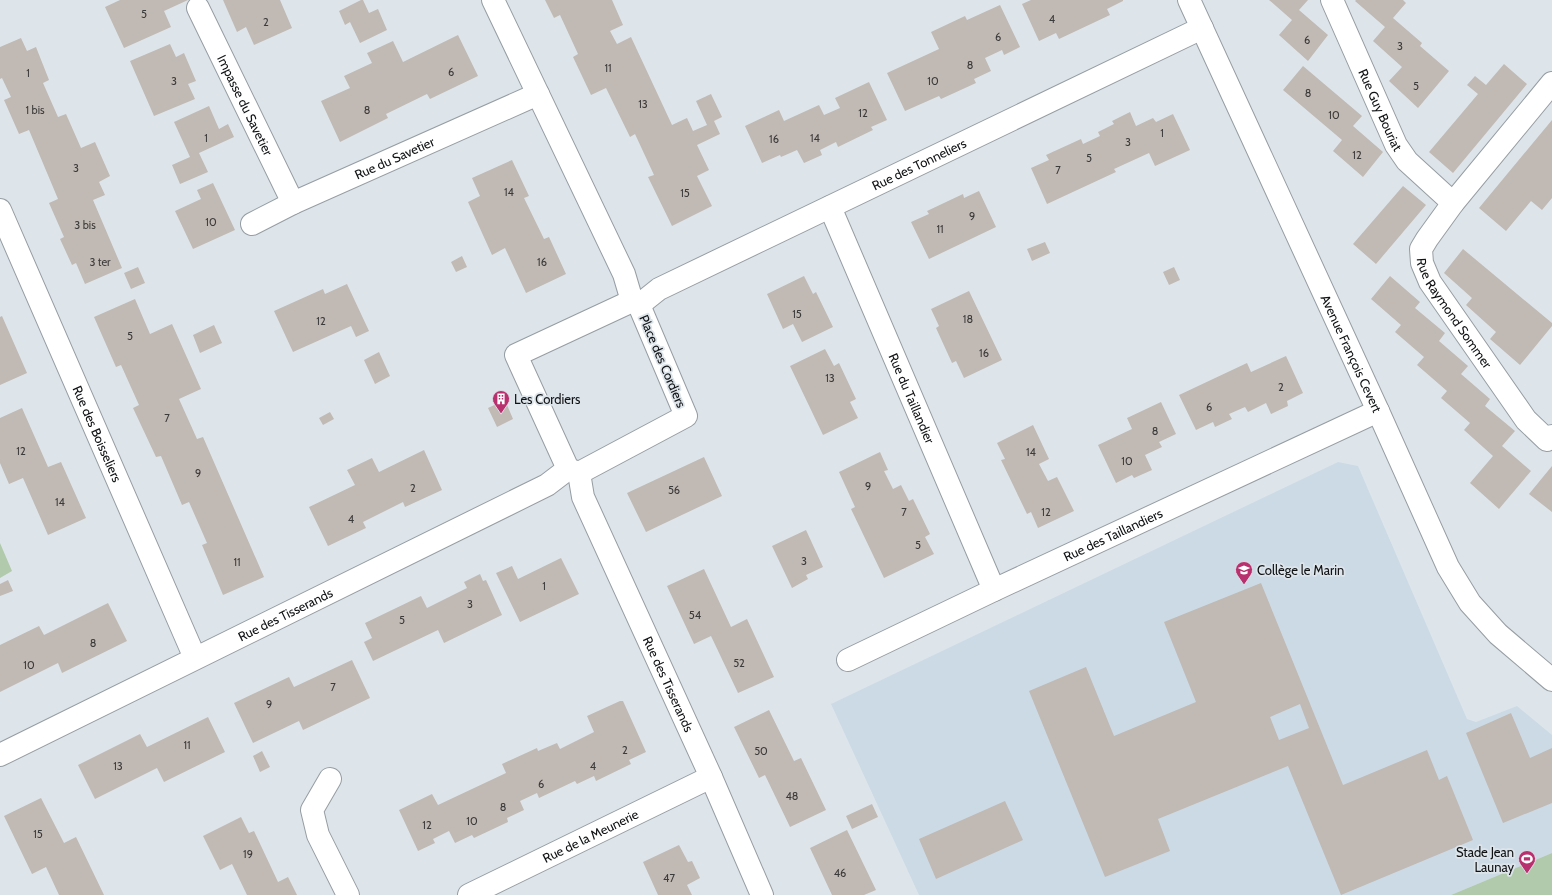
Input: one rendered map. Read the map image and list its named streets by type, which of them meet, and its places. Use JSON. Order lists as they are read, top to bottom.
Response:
{
  "streets": {
    "street": [
      "Impasse du Savetier",
      "Rue Guy Bouriat",
      "Rue du Savetier",
      "Rue des Tonneliers",
      "Rue Raymond Sommer",
      "Avenue François Cevert",
      "Place des Cordiers",
      "Rue du Taillandier",
      "Rue des Boisseliers",
      "Rue des Taillandiers",
      "Rue des Tisserands",
      "Rue de la Meunerie"
    ]
  },
  "crossings": [
    ["Impasse du Savetier", "Rue du Savetier"],
    ["Rue Guy Bouriat", "Rue Raymond Sommer"],
    ["Rue des Tonneliers", "Avenue François Cevert"],
    ["Rue des Tonneliers", "Place des Cordiers"],
    ["Rue des Tonneliers", "Rue du Taillandier"],
    ["Avenue François Cevert", "Rue des Taillandiers"],
    ["Place des Cordiers", "Rue des Tisserands"],
    ["Rue du Taillandier", "Rue des Taillandiers"],
    ["Rue des Boisseliers", "Rue des Tisserands"],
    ["Rue des Tisserands", "Rue de la Meunerie"]
  ],
  "places": {
    "building": ["Les Cordiers"],
    "school or university": ["Collège le Marin"],
    "sports": ["Stade Jean Launay"]
  },
  "house_numbers": [
    "5",
    "4",
    "2",
    "6",
    "6",
    "3",
    "8",
    "11",
    "6",
    "1",
    "3",
    "10",
    "5",
    "8",
    "13",
    "1 bis",
    "8",
    "12",
    "10",
    "1",
    "1",
    "14",
    "16",
    "3",
    "12",
    "5",
    "3",
    "7",
    "14",
    "15",
    "9",
    "10",
    "3 bis",
    "11",
    "3 ter",
    "16",
    "15",
    "18",
    "12",
    "5",
    "16",
    "13",
    "2",
    "6",
    "7",
    "8",
    "12",
    "14",
    "10",
    "9",
    "9",
    "2",
    "56",
    "14",
    "7",
    "12",
    "4",
    "5",
    "3",
    "11",
    "1",
    "3",
    "54",
    "5",
    "8",
    "52",
    "10",
    "7",
    "9",
    "11",
    "2",
    "50",
    "13",
    "4",
    "6",
    "48",
    "8",
    "10",
    "12",
    "15",
    "19",
    "46",
    "47"
  ]
}
